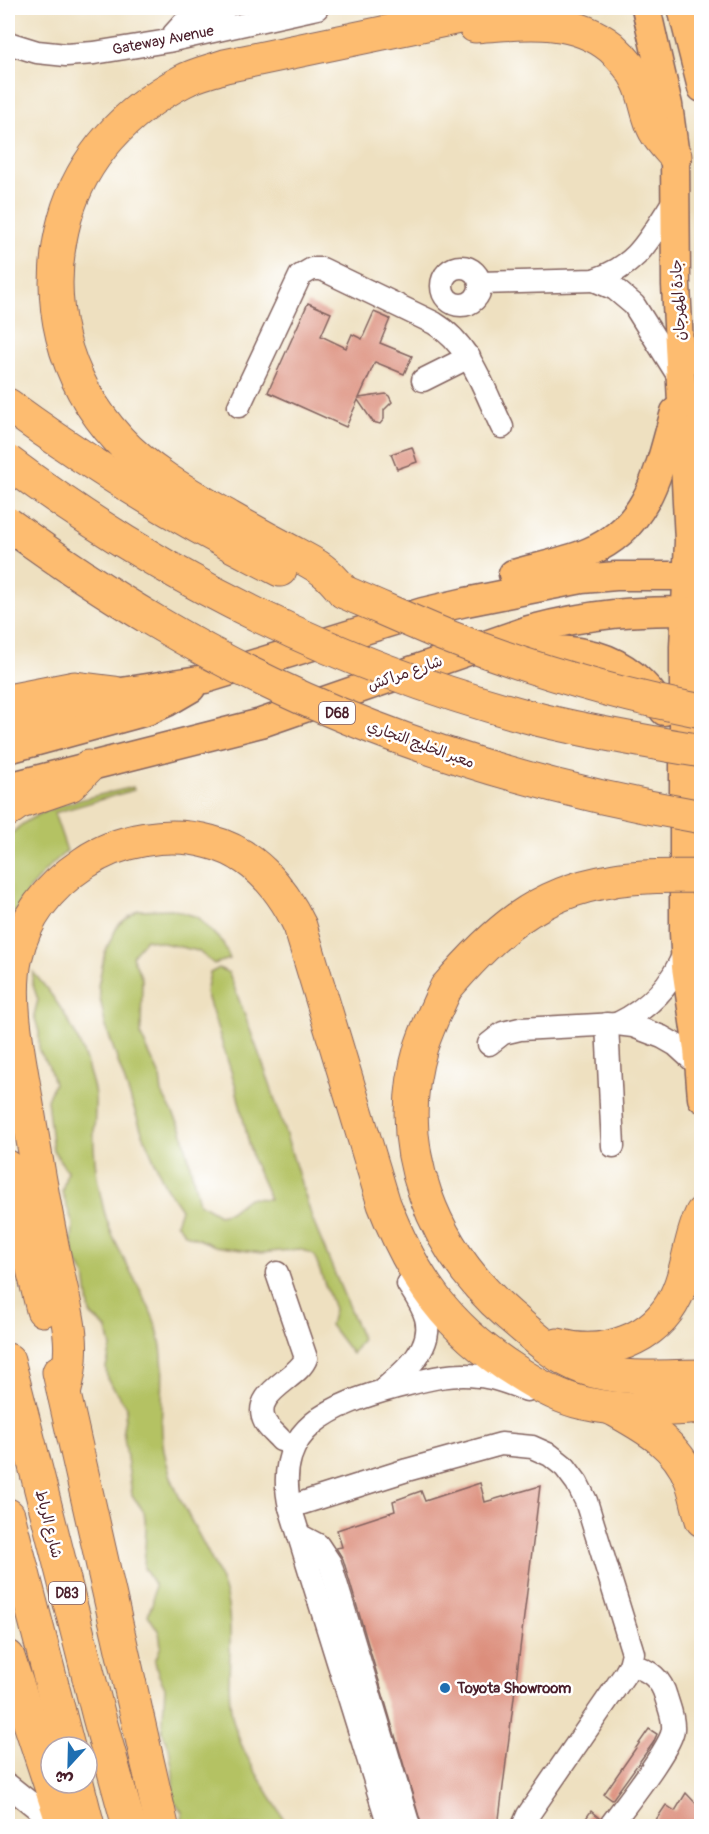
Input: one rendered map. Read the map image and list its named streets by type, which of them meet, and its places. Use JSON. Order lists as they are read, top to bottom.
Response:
{
  "streets": {
    "highway": [
      "D68",
      "معبر الخليج التجاري",
      "شارع الرباط",
      "D83"
    ],
    "main road": ["جادة المهرجان", "شارع مراكش"],
    "street": ["Gateway Avenue"]
  },
  "crossings": [
    ["جادة المهرجان", "شارع مراكش"]
  ],
  "places": ["Toyota Showroom"],
  "north": "bottom"
}
